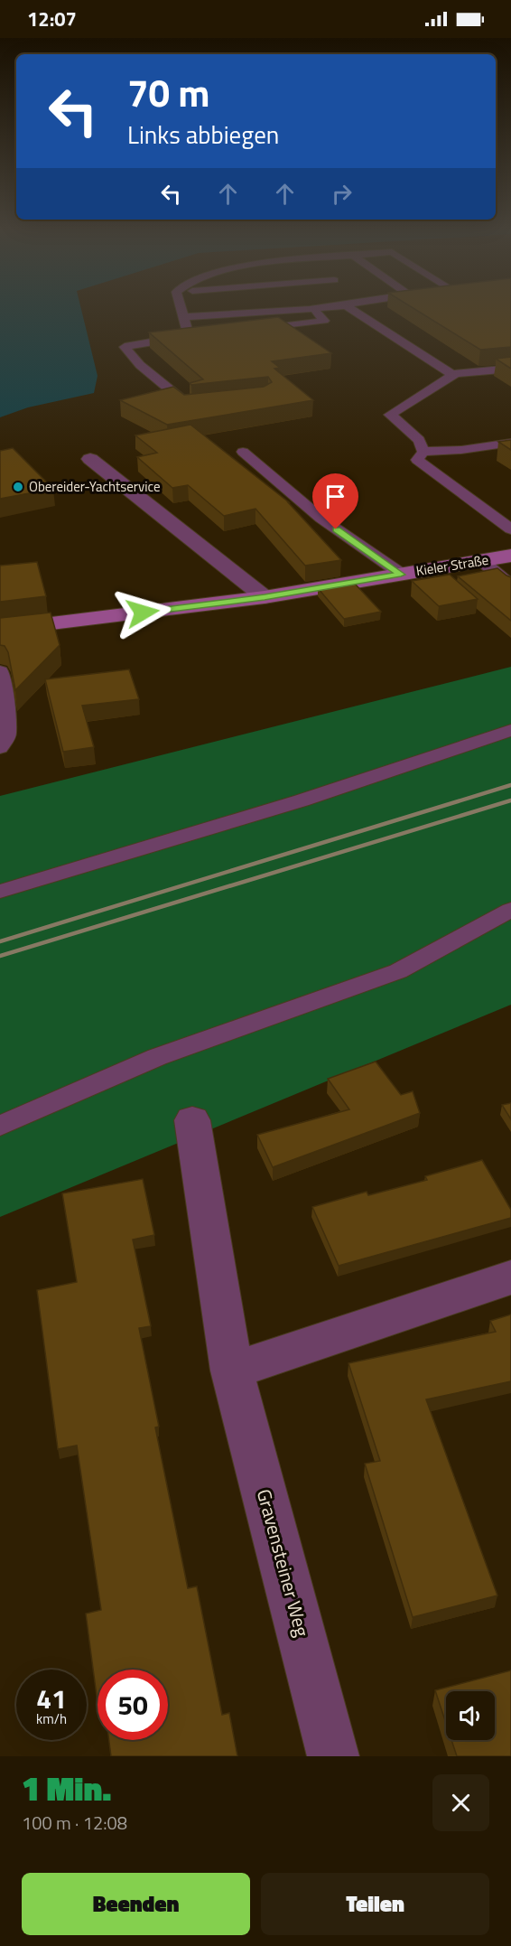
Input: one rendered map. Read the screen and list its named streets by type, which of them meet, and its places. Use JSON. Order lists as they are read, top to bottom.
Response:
{
  "streets": {
    "main road": ["Kieler Straße"],
    "street": ["Gravensteiner Weg"]
  },
  "places": ["Obereider-Yachtservice"],
  "page": {
    "status": "12:07",
    "turn": ["70 m", "Links abbiegen"],
    "speed": "41 km/h",
    "limit": "50",
    "heading": ["1 Min.", "100 m · 12:08"],
    "buttons": ["Beenden", "Teilen"]
  }
}
